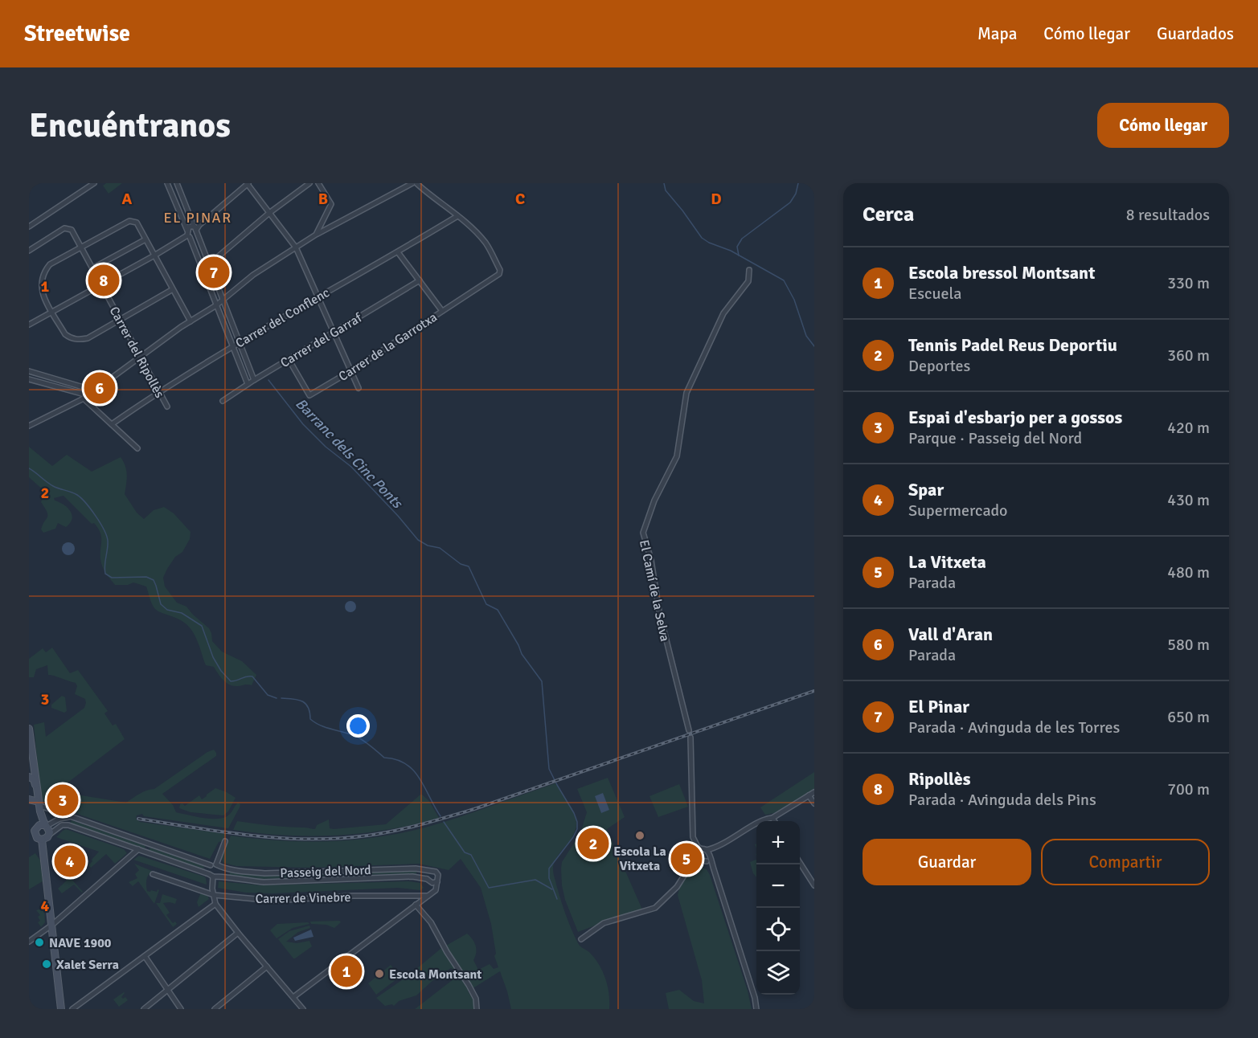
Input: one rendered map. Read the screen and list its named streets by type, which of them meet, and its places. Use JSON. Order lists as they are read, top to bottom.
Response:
{
  "streets": {
    "street": [
      "Carrer del Conflenc",
      "Carrer del Garraf",
      "Carrer de la Garrotxa",
      "Carrer del Ripollès",
      "El Camí de la Selva",
      "Passeig del Nord",
      "Carrer de Vinebre"
    ]
  },
  "crossings": [
    ["Carrer del Conflenc", "Carrer de la Garrotxa"],
    ["Carrer del Conflenc", "Carrer del Ripollès"],
    ["Carrer del Garraf", "Carrer de la Garrotxa"]
  ],
  "districts": ["EL PINAR"],
  "water": ["Barranc dels Cinc Ponts"],
  "places": [
    "Escola La Vitxeta",
    "NAVE 1900",
    "Xalet Serra",
    "Escola Montsant"
  ],
  "page": {
    "header": "Streetwise",
    "nav": ["Mapa", "Cómo llegar", "Guardados"],
    "buttons": [
      "Cómo llegar",
      ["Guardar", "Compartir"]
    ],
    "title": "Encuéntranos",
    "heading": ["Cerca", "8 resultados"],
    "list": [
      {
        "mark": "1",
        "name": "Escola bressol Montsant",
        "note": "Escuela",
        "value": "330 m"
      },
      {
        "mark": "2",
        "name": "Tennis Padel Reus Deportiu",
        "note": "Deportes",
        "value": "360 m"
      },
      {
        "mark": "3",
        "name": "Espai d'esbarjo per a gossos",
        "note": "Parque · Passeig del Nord",
        "value": "420 m"
      },
      {
        "mark": "4",
        "name": "Spar",
        "note": "Supermercado",
        "value": "430 m"
      },
      {
        "mark": "5",
        "name": "La Vitxeta",
        "note": "Parada",
        "value": "480 m"
      },
      {
        "mark": "6",
        "name": "Vall d'Aran",
        "note": "Parada",
        "value": "580 m"
      },
      {
        "mark": "7",
        "name": "El Pinar",
        "note": "Parada · Avinguda de les Torres",
        "value": "650 m"
      },
      {
        "mark": "8",
        "name": "Ripollès",
        "note": "Parada · Avinguda dels Pins",
        "value": "700 m"
      }
    ],
    "pins": [
      "7",
      "8",
      "6",
      "3",
      "2",
      "5",
      "4",
      "1"
    ],
    "map_buttons": ["+", "−"]
  },
  "grid": {
    "columns": [
      "A",
      "B",
      "C",
      "D"
    ],
    "rows": [
      "1",
      "2",
      "3",
      "4"
    ]
  }
}
